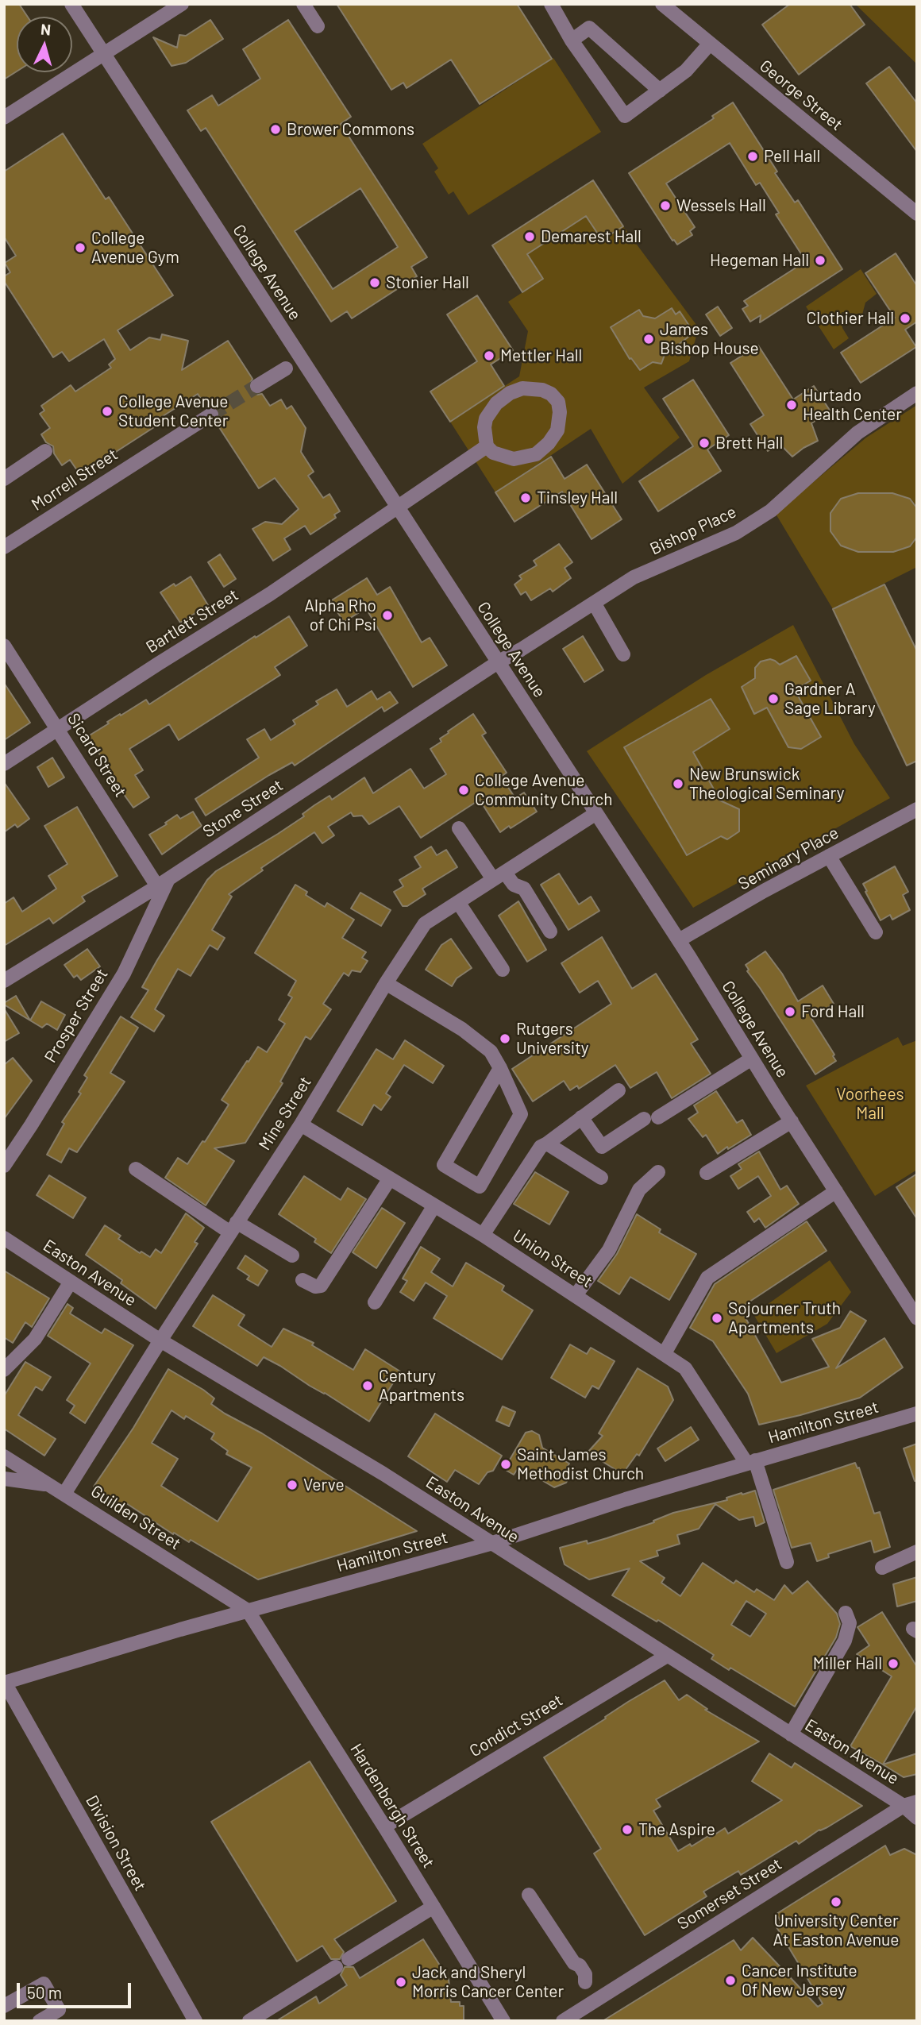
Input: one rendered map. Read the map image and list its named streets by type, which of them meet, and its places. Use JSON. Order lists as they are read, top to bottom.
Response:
{
  "streets": {
    "street": [
      "George Street",
      "College Avenue",
      "Morrell Street",
      "Bishop Place",
      "Bartlett Street",
      "Sicard Street",
      "Stone Street",
      "Seminary Place",
      "Prosper Street",
      "Mine Street",
      "Union Street",
      "Easton Avenue",
      "Hamilton Street",
      "Guilden Street",
      "Condict Street",
      "Hardenbergh Street",
      "Division Street",
      "Somerset Street"
    ]
  },
  "crossings": [
    ["College Avenue", "Bishop Place"],
    ["College Avenue", "Bartlett Street"],
    ["College Avenue", "Stone Street"],
    ["College Avenue", "Seminary Place"],
    ["College Avenue", "Mine Street"],
    ["Bishop Place", "Stone Street"],
    ["Bartlett Street", "Sicard Street"],
    ["Sicard Street", "Stone Street"],
    ["Sicard Street", "Prosper Street"],
    ["Stone Street", "Prosper Street"],
    ["Mine Street", "Union Street"],
    ["Mine Street", "Easton Avenue"],
    ["Mine Street", "Guilden Street"],
    ["Union Street", "Hamilton Street"],
    ["Easton Avenue", "Hamilton Street"],
    ["Easton Avenue", "Condict Street"],
    ["Easton Avenue", "Somerset Street"],
    ["Hamilton Street", "Guilden Street"],
    ["Hamilton Street", "Hardenbergh Street"],
    ["Hamilton Street", "Division Street"],
    ["Guilden Street", "Hardenbergh Street"],
    ["Condict Street", "Hardenbergh Street"]
  ],
  "parks": ["Voorhees Mall"],
  "places": [
    "Brower Commons",
    "Pell Hall",
    "Wessels Hall",
    "Demarest Hall",
    "College Avenue Gym",
    "Hegeman Hall",
    "Stonier Hall",
    "Clothier Hall",
    "James Bishop House",
    "Mettler Hall",
    "Hurtado Health Center",
    "College Avenue Student Center",
    "Brett Hall",
    "Tinsley Hall",
    "Alpha Rho of Chi Psi",
    "Gardner A Sage Library",
    "New Brunswick Theological Seminary",
    "College Avenue Community Church",
    "Ford Hall",
    "Rutgers University",
    "Sojourner Truth Apartments",
    "Century Apartments",
    "Saint James Methodist Church",
    "Verve",
    "Miller Hall",
    "The Aspire",
    "University Center At Easton Avenue",
    "Cancer Institute Of New Jersey",
    "Jack and Sheryl Morris Cancer Center"
  ],
  "scale_bar": "50 m",
  "north": "top"
}
